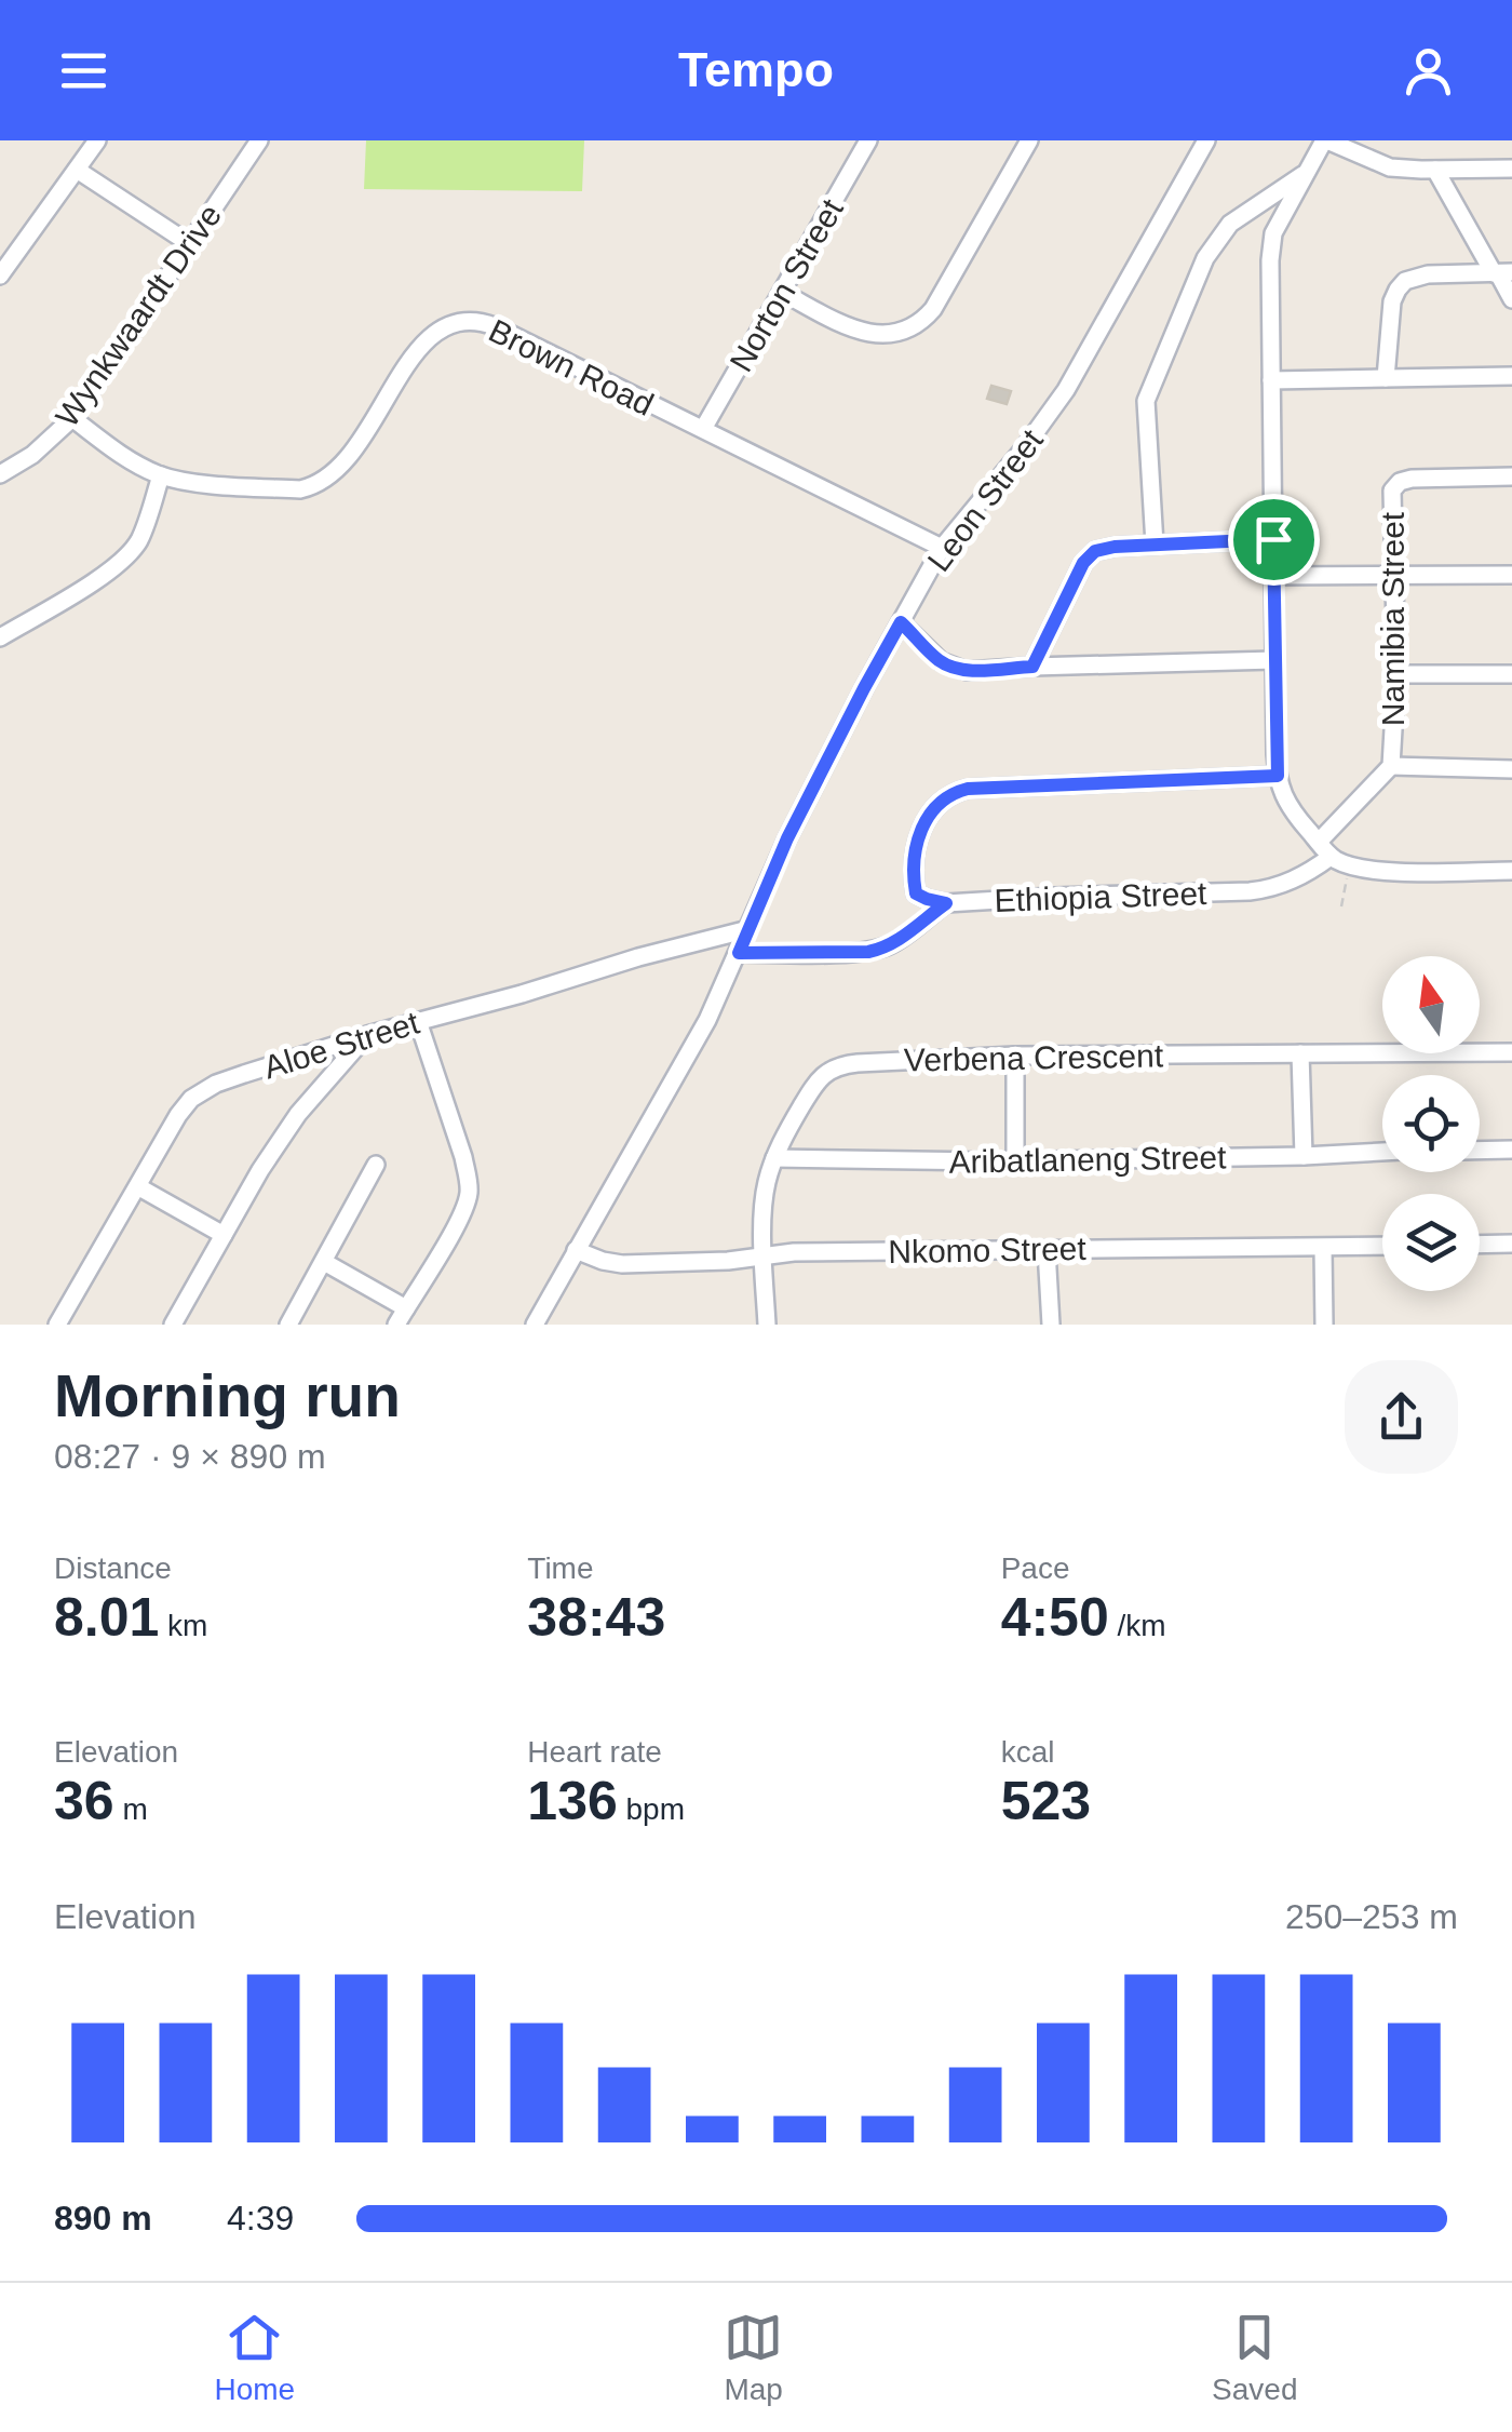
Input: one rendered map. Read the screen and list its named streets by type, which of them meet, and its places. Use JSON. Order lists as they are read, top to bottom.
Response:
{
  "streets": {
    "street": [
      "Norton Street",
      "Wynkwaardt Drive",
      "Brown Road",
      "Leon Street",
      "Namibia Street",
      "Ethiopia Street",
      "Aloe Street",
      "Verbena Crescent",
      "Aribatlaneng Street",
      "Nkomo Street"
    ]
  },
  "crossings": [
    ["Norton Street", "Brown Road"],
    ["Wynkwaardt Drive", "Brown Road"],
    ["Brown Road", "Leon Street"],
    ["Leon Street", "Aloe Street"],
    ["Leon Street", "Nkomo Street"],
    ["Verbena Crescent", "Aribatlaneng Street"],
    ["Verbena Crescent", "Nkomo Street"]
  ],
  "north": "top",
  "page": {
    "header": "Tempo",
    "heading": ["Morning run", "08:27 · 9 × 890 m"],
    "stats": [
      ["Distance", "8.01 km"],
      ["Time", "38:43"],
      ["Pace", "4:50 /km"],
      ["Elevation", "36 m"],
      ["Heart rate", "136 bpm"],
      ["kcal", "523"]
    ],
    "chart": ["Elevation", "250–253 m"],
    "list": [
      {
        "name": "890 m",
        "note": "4:39"
      }
    ],
    "tabs": ["Home", "Map", "Saved"]
  }
}
